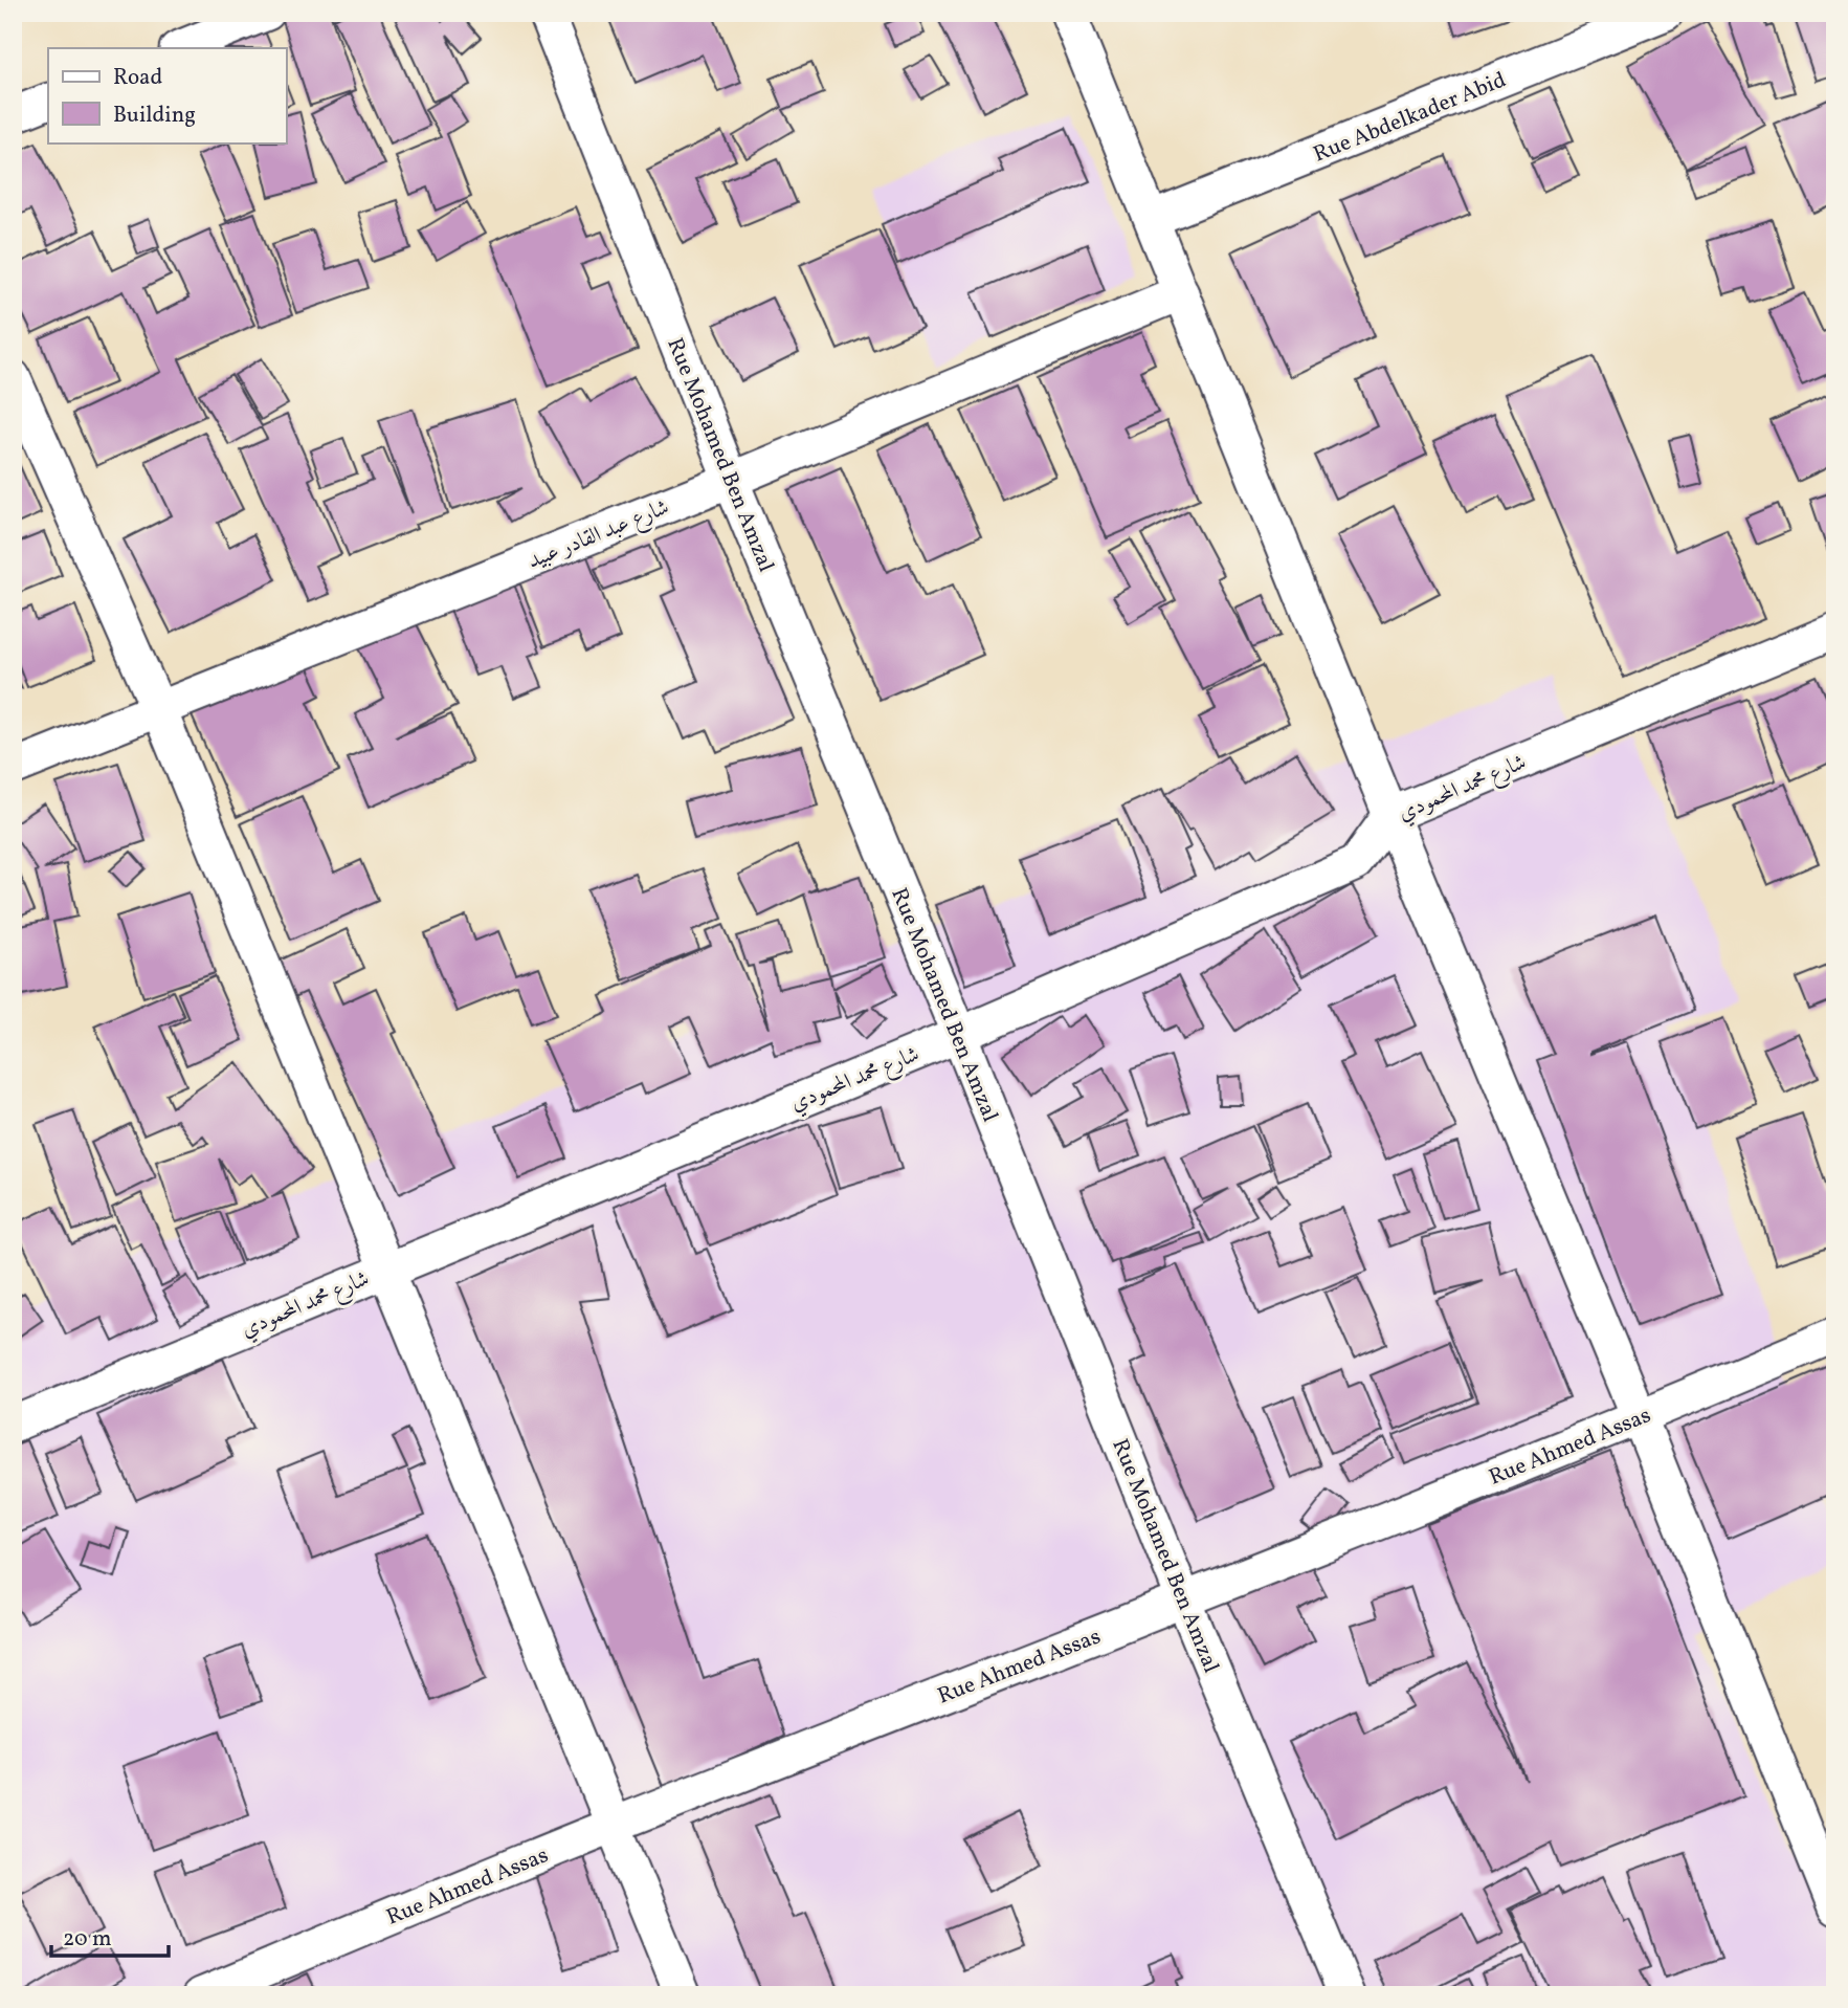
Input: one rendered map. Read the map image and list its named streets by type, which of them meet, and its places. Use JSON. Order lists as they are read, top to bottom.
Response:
{
  "streets": {
    "street": [
      "Rue Abdelkader Abid",
      "Rue Mohamed Ben Amzal",
      "شارع عبد القادر عبيد",
      "شارع محمد المحمودي",
      "Rue Ahmed Assas"
    ]
  },
  "crossings": [
    ["Rue Mohamed Ben Amzal", "شارع عبد القادر عبيد"],
    ["Rue Mohamed Ben Amzal", "شارع محمد المحمودي"],
    ["Rue Mohamed Ben Amzal", "Rue Ahmed Assas"]
  ],
  "legend": ["Road", "Building"],
  "scale_bar": "20 m"
}
